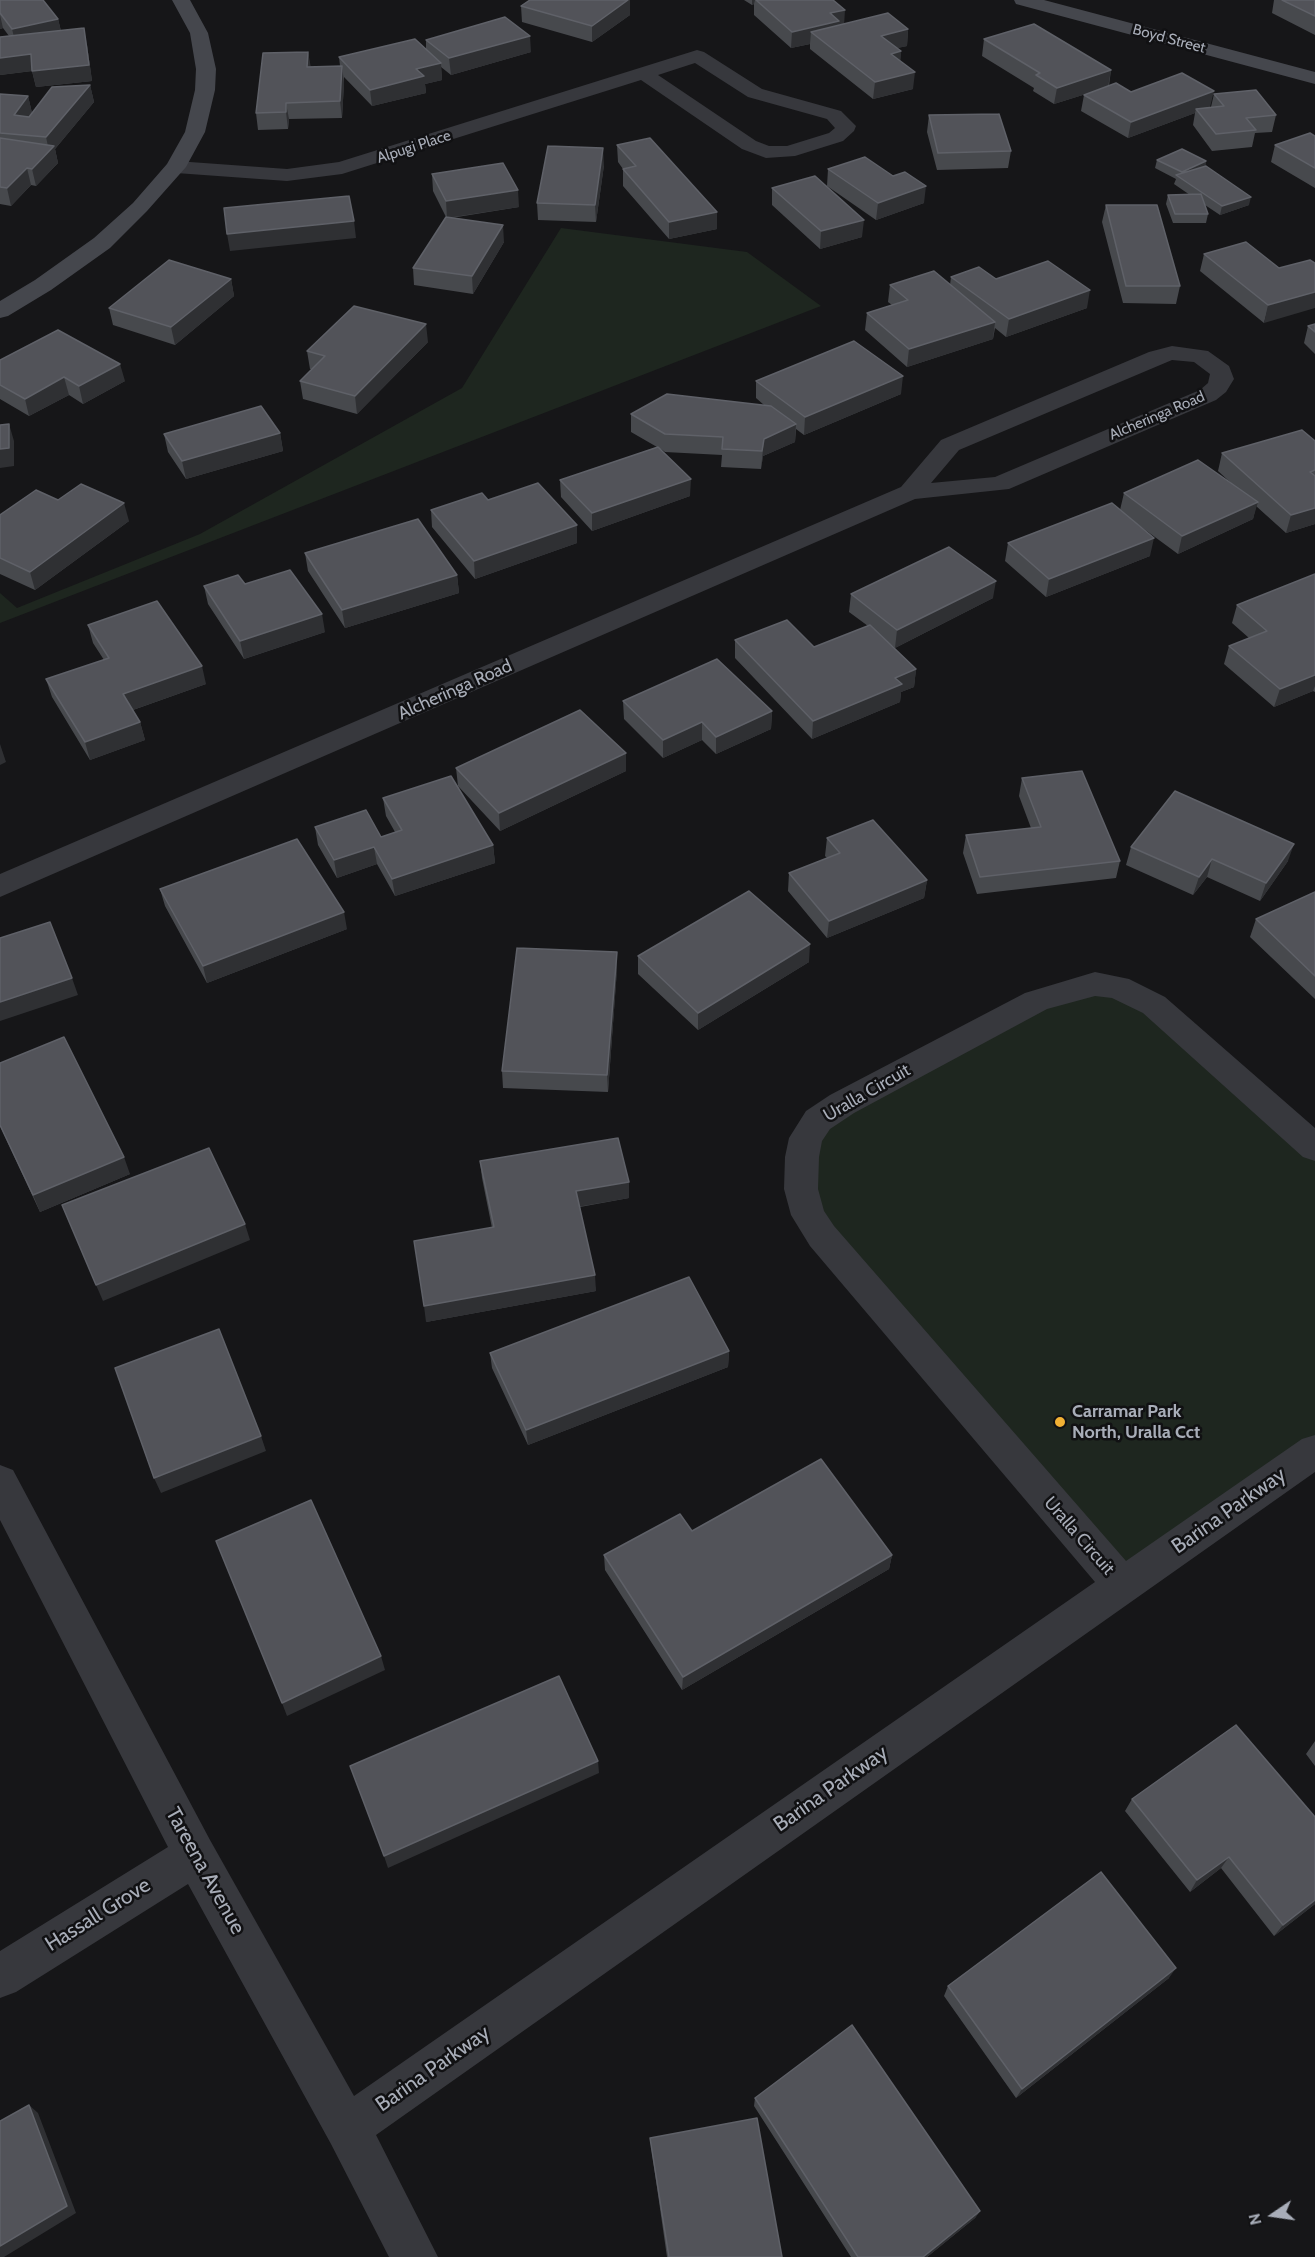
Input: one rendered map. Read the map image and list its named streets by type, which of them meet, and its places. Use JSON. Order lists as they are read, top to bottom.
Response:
{
  "streets": {
    "street": [
      "Boyd Street",
      "Alpugi Place",
      "Alcheringa Road",
      "Uralla Circuit",
      "Barina Parkway",
      "Tareena Avenue",
      "Hassall Grove"
    ]
  },
  "crossings": [
    ["Uralla Circuit", "Barina Parkway"],
    ["Barina Parkway", "Tareena Avenue"],
    ["Tareena Avenue", "Hassall Grove"]
  ],
  "places": ["Carramar Park North, Uralla Cct"],
  "north": "left"
}
